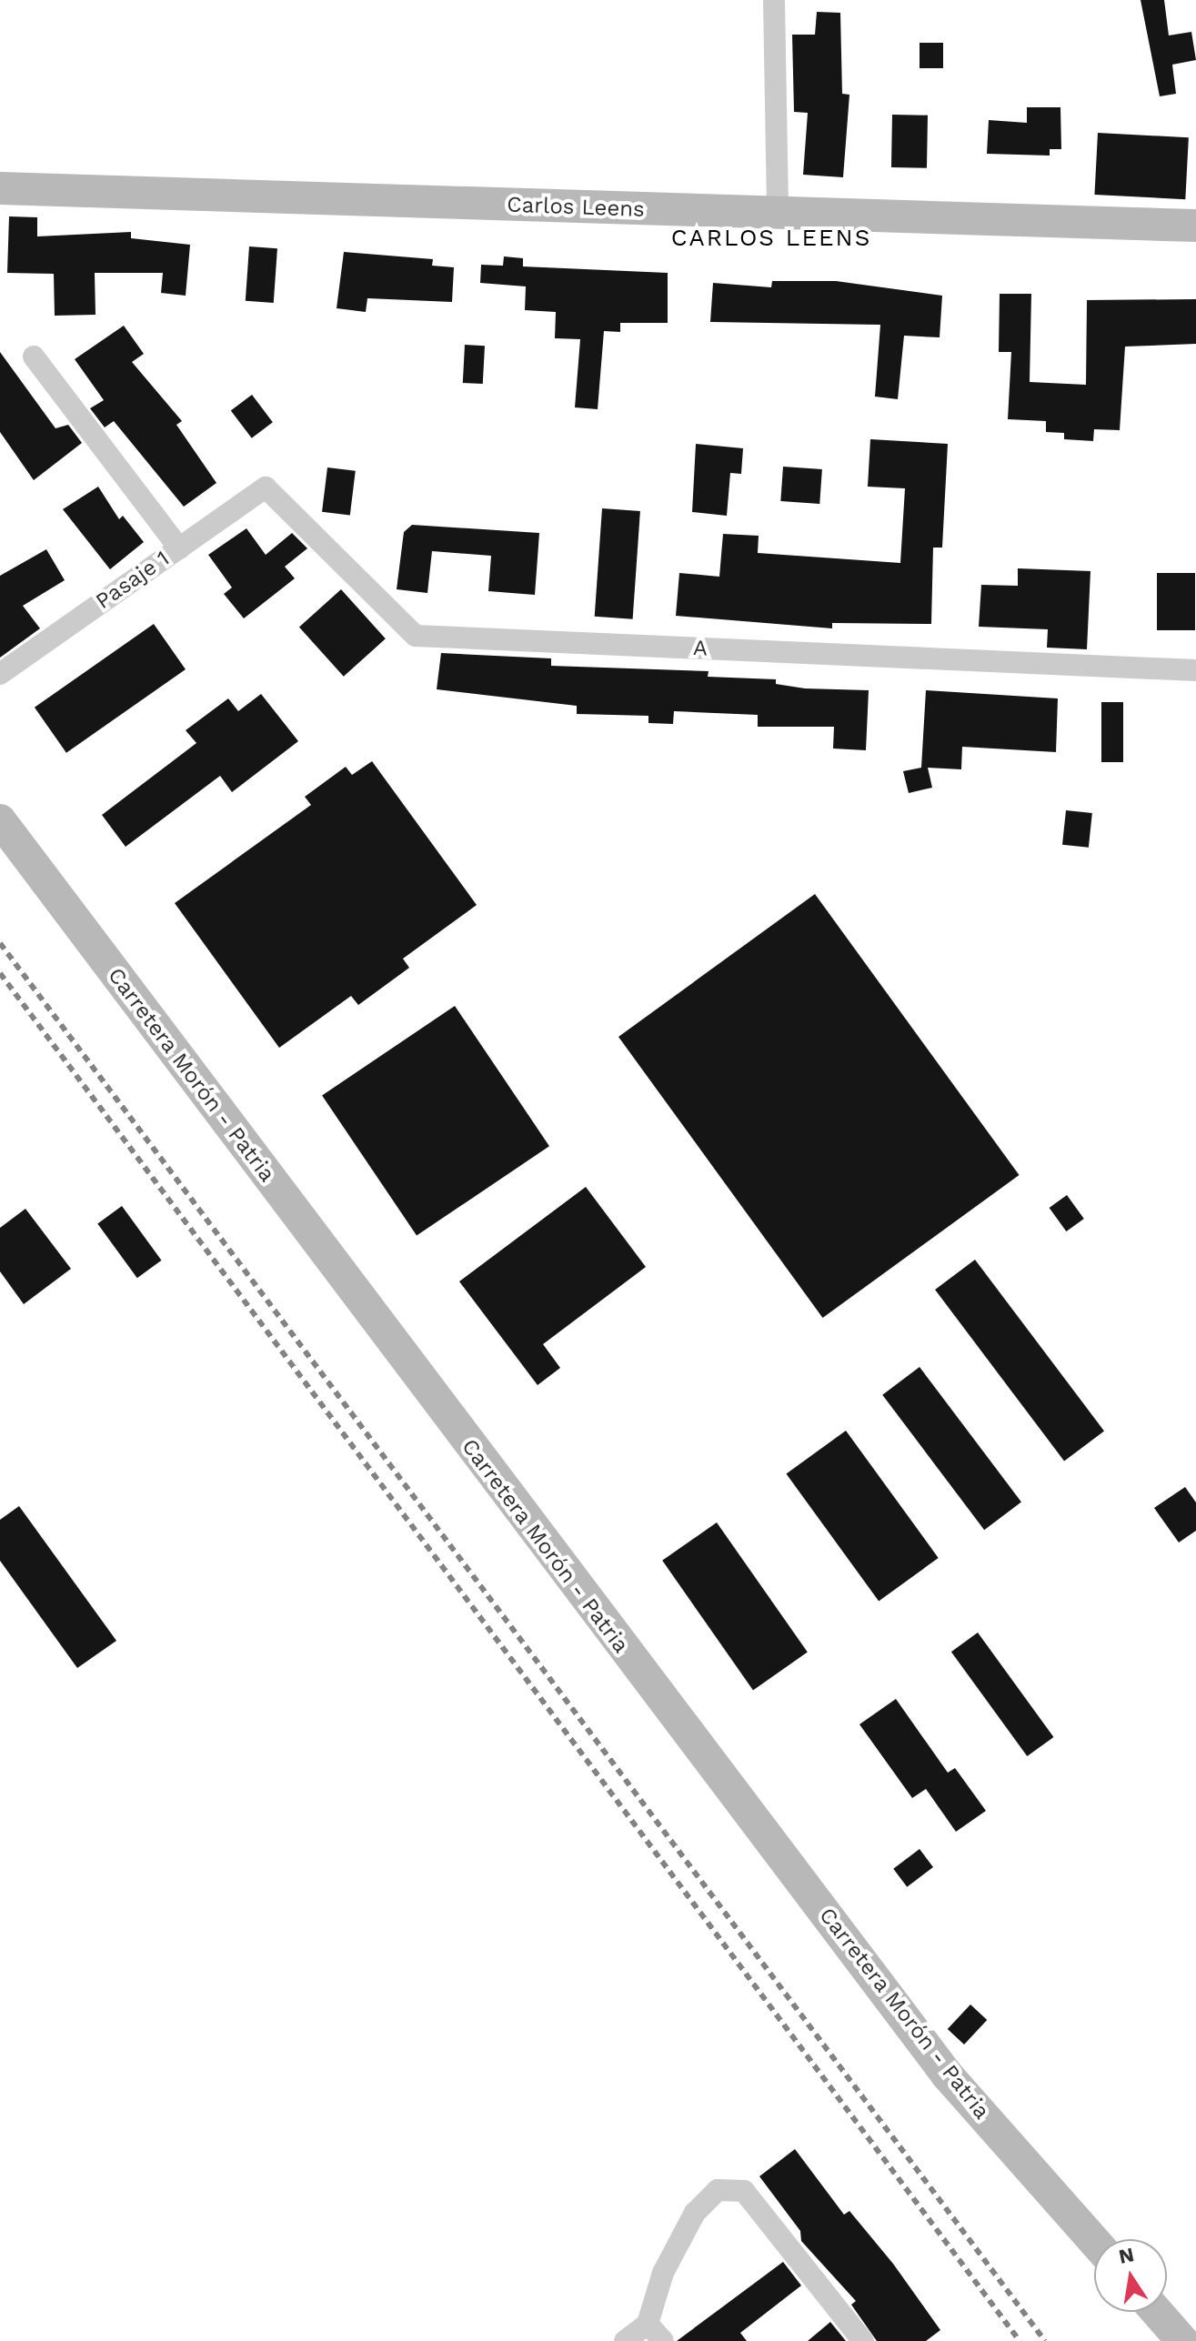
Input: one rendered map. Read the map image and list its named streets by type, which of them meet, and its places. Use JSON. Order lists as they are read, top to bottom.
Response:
{
  "streets": {
    "main road": ["Carlos Leens", "Carretera Morón - Patria"],
    "street": ["Pasaje 1", "A"]
  },
  "crossings": [
    ["Pasaje 1", "A"]
  ],
  "districts": ["CARLOS LEENS"],
  "north": "top"
}
